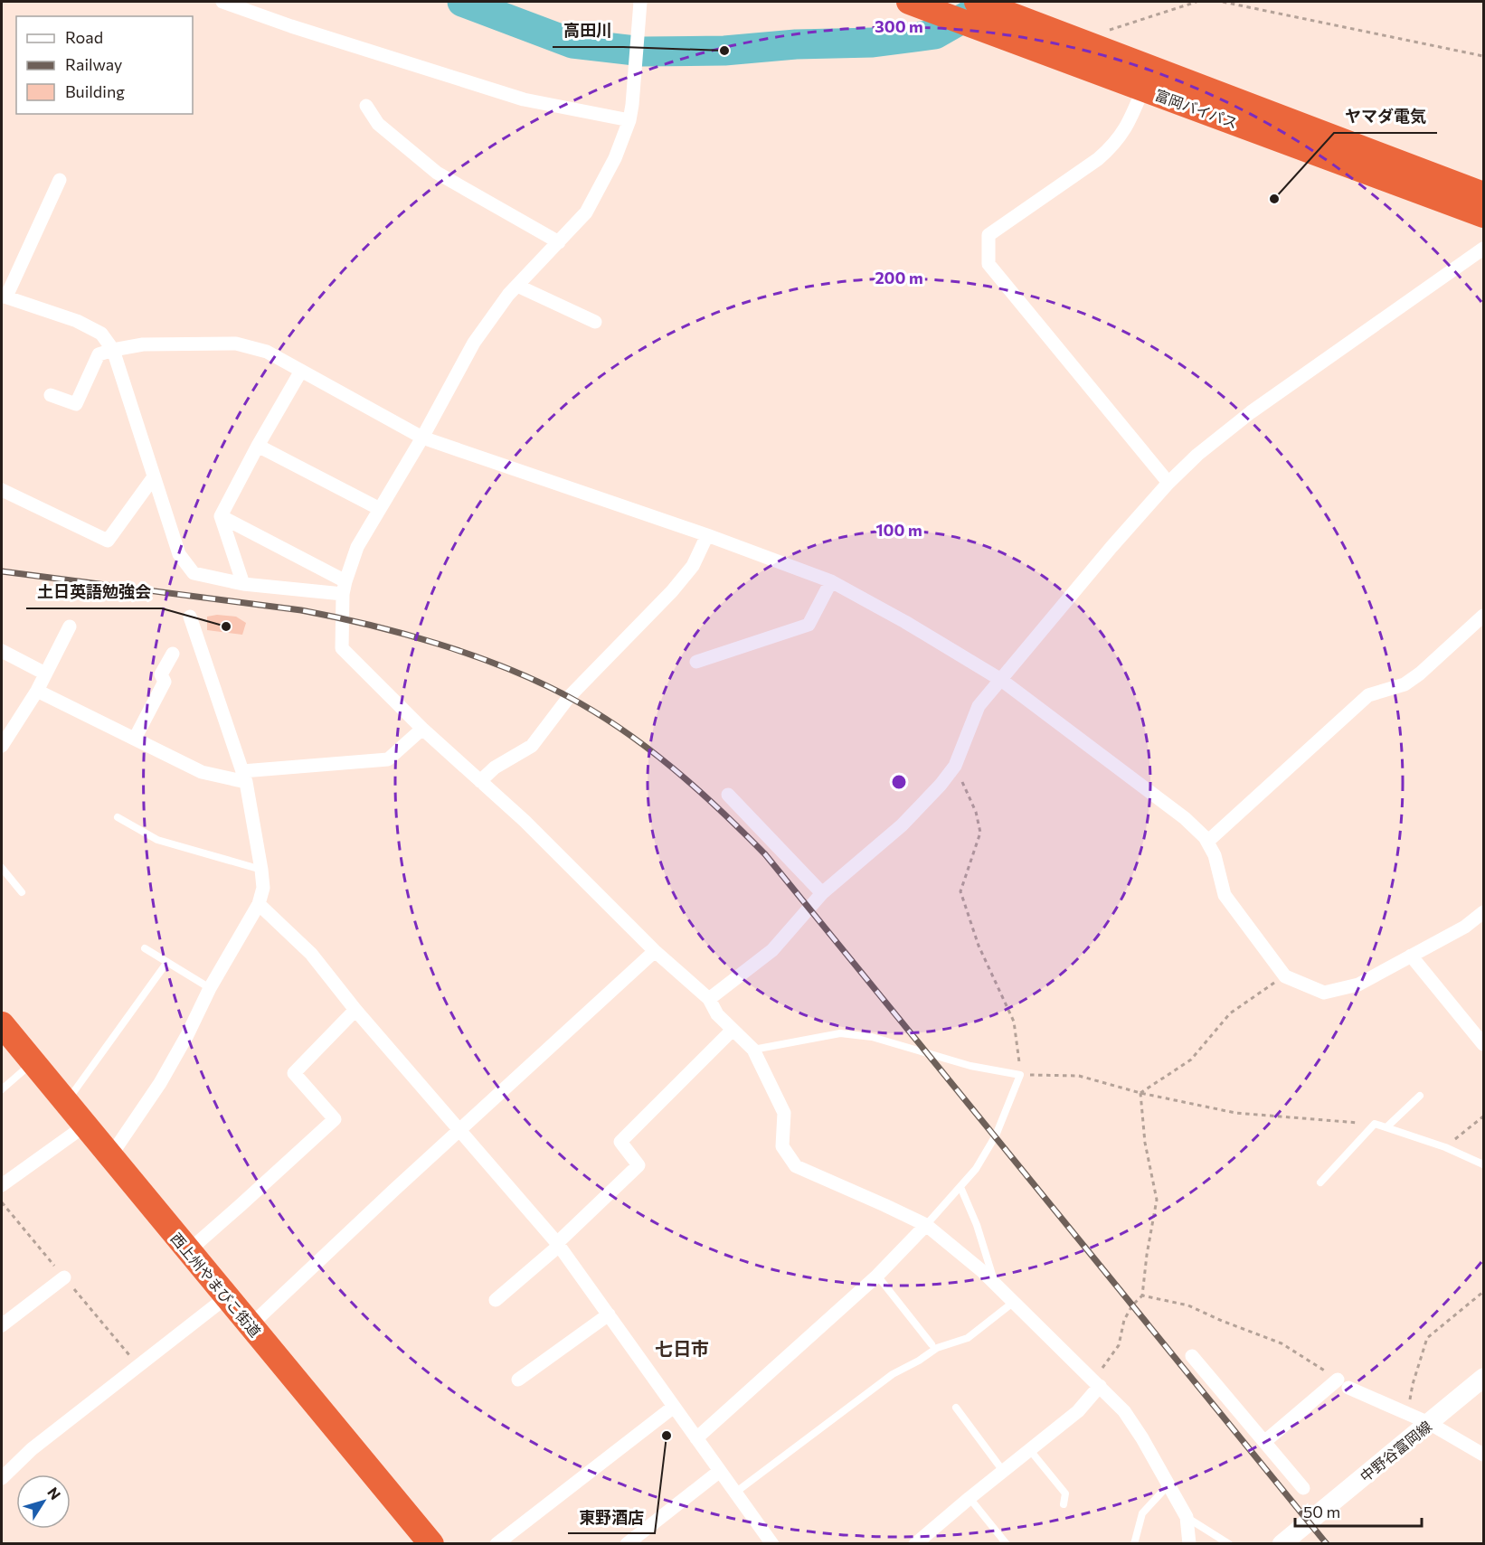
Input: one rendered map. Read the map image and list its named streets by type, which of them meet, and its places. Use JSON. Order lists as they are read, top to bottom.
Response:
{
  "streets": {
    "highway": ["富岡バイパス", "西上州やまびこ街道"],
    "main road": ["中野谷富岡線"]
  },
  "districts": ["七日市"],
  "places": [
    "高田川",
    "ヤマダ電気",
    "土日英語勉強会",
    "東野酒店"
  ],
  "legend": ["Road", "Railway", "Building"],
  "scale_bar": "50 m",
  "north": "top right",
  "rings": ["300 m", "200 m", "100 m"]
}
